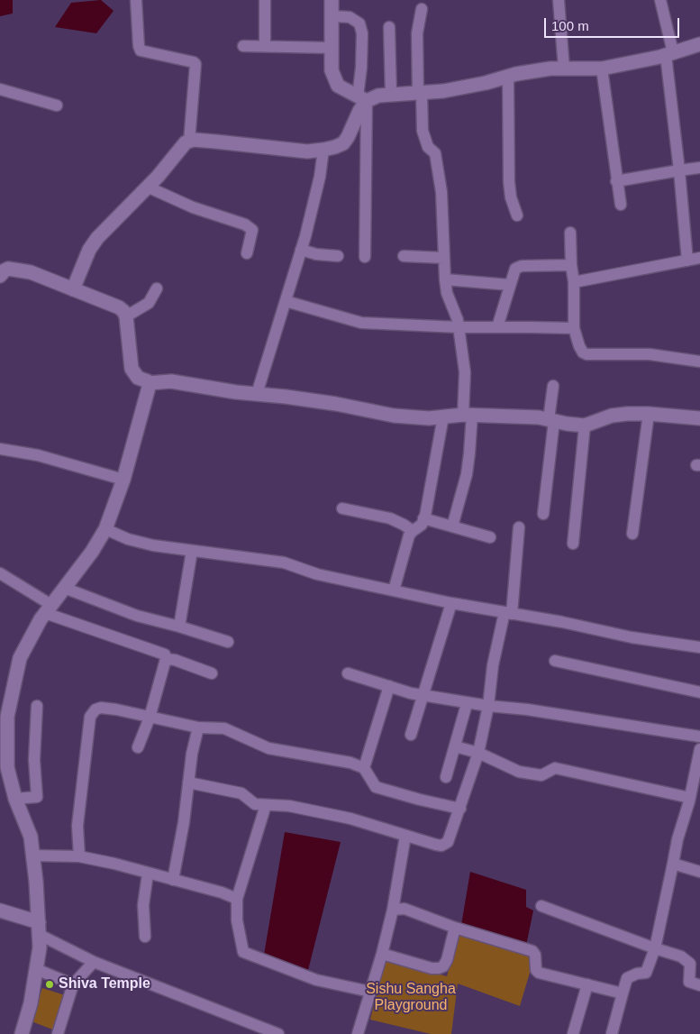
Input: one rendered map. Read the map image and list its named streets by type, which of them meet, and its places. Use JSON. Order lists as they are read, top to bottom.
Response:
{
  "parks": ["Sishu Sangha Playground"],
  "places": ["Shiva Temple"],
  "scale_bar": "100 m"
}
